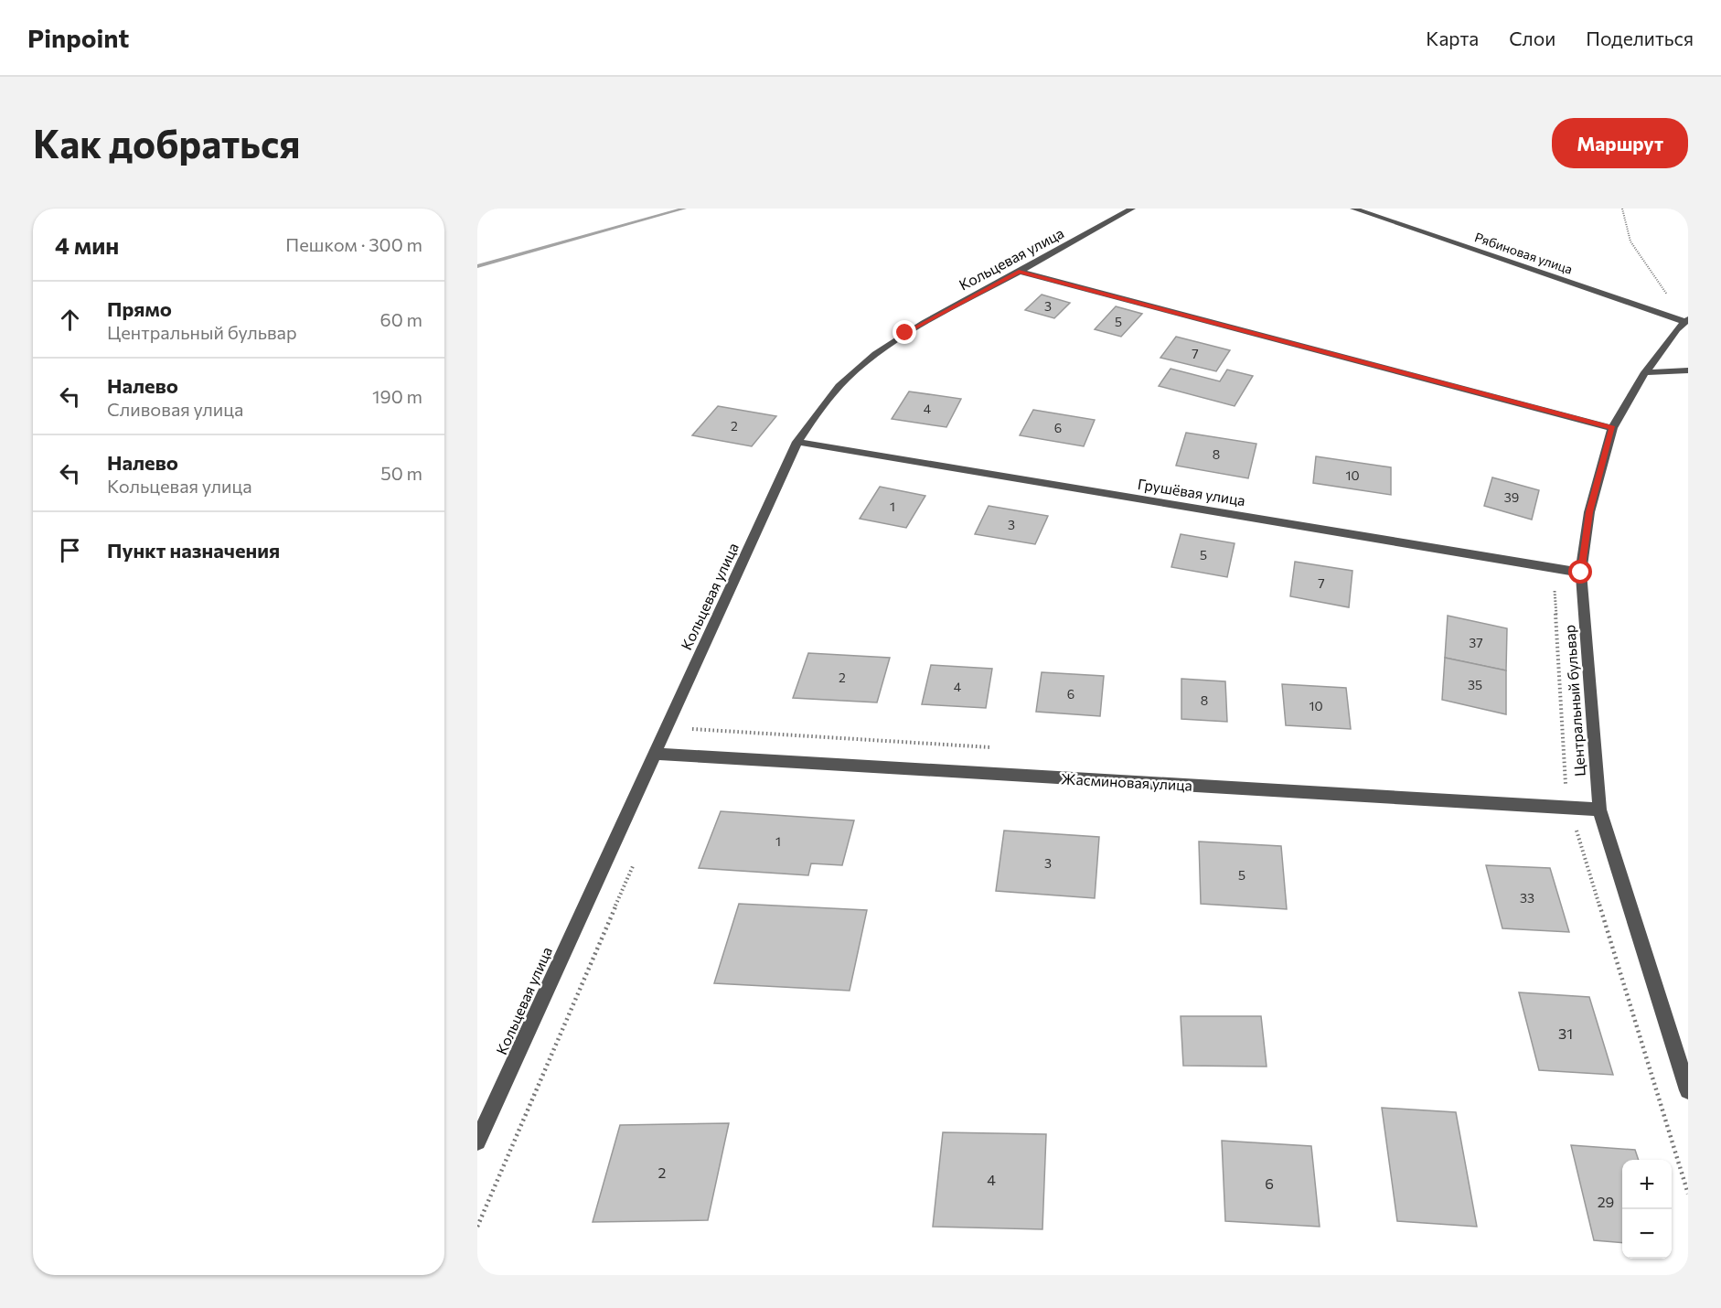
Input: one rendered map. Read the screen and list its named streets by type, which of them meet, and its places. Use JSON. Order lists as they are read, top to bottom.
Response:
{
  "streets": {
    "street": [
      "Рябиновая улица",
      "Кольцевая улица",
      "Грушёвая улица",
      "Центральный бульвар",
      "Жасминовая улица"
    ]
  },
  "crossings": [
    ["Рябиновая улица", "Центральный бульвар"],
    ["Кольцевая улица", "Грушёвая улица"],
    ["Кольцевая улица", "Жасминовая улица"],
    ["Грушёвая улица", "Центральный бульвар"],
    ["Центральный бульвар", "Жасминовая улица"]
  ],
  "house_numbers": [
    "3",
    "5",
    "7",
    "4",
    "2",
    "6",
    "8",
    "10",
    "39",
    "1",
    "3",
    "5",
    "7",
    "37",
    "2",
    "35",
    "4",
    "6",
    "8",
    "10",
    "1",
    "3",
    "5",
    "33",
    "31",
    "2",
    "4",
    "6",
    "29"
  ],
  "page": {
    "header": "Pinpoint",
    "nav": ["Карта", "Слои", "Поделиться"],
    "buttons": "Маршрут",
    "title": "Как добраться",
    "heading": ["4 мин", "Пешком · 300 m"],
    "list": [
      ["Прямо", "Центральный бульвар", "60 m"],
      ["Налево", "Сливовая улица", "190 m"],
      ["Налево", "Кольцевая улица", "50 m"],
      "Пункт назначения"
    ],
    "map_buttons": ["+", "−"]
  }
}
